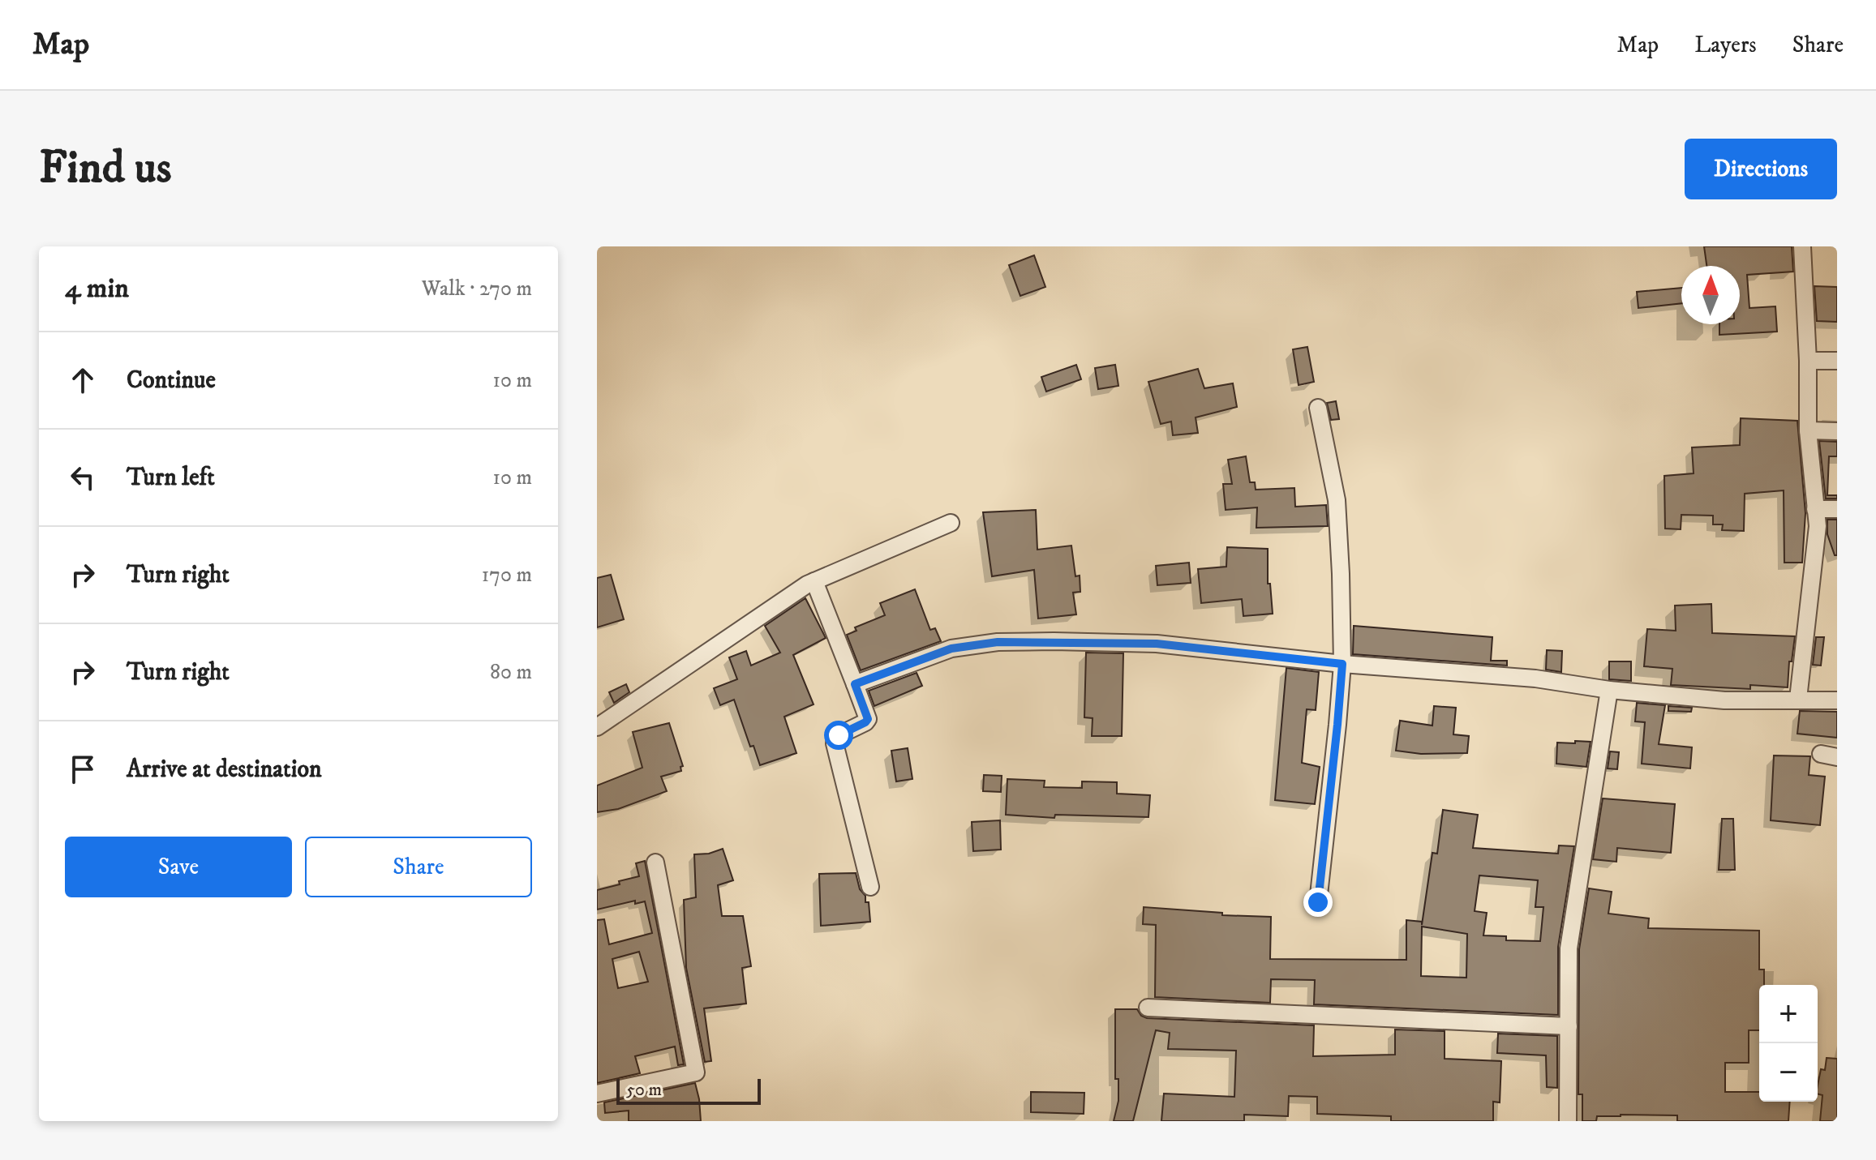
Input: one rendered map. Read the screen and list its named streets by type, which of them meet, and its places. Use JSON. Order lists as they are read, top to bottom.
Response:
{
  "scale_bar": "50 m",
  "north": "top",
  "page": {
    "header": "Map",
    "nav": ["Map", "Layers", "Share"],
    "buttons": [
      "Directions",
      ["Save", "Share"]
    ],
    "title": "Find us",
    "heading": ["4 min", "Walk · 270 m"],
    "list": [
      ["Continue", "10 m"],
      ["Turn left", "10 m"],
      ["Turn right", "170 m"],
      ["Turn right", "80 m"],
      "Arrive at destination"
    ],
    "map_buttons": ["+", "−"],
    "scale": "50 m"
  }
}
